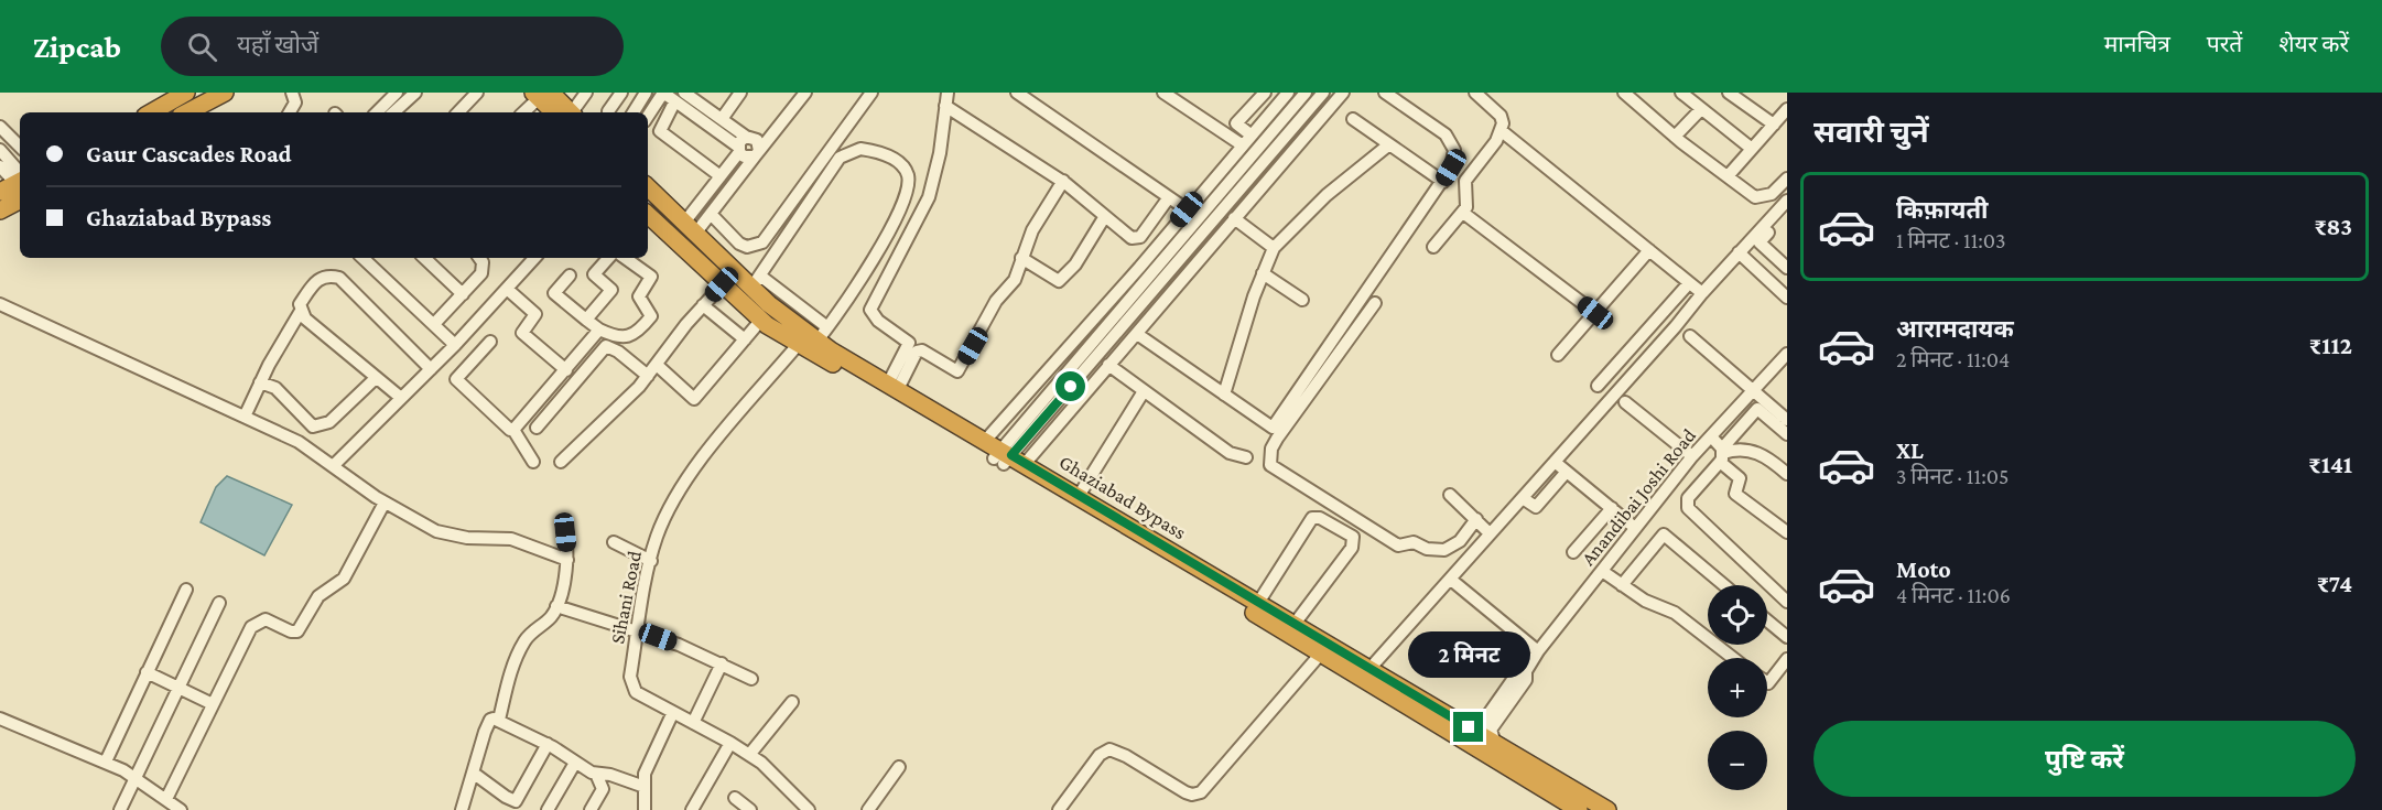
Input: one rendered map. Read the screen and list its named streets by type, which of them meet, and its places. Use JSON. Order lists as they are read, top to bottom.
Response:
{
  "streets": {
    "highway": ["Ghaziabad Bypass"],
    "street": ["Anandibai Joshi Road", "Sihani Road"]
  },
  "crossings": [
    ["Ghaziabad Bypass", "Anandibai Joshi Road"],
    ["Ghaziabad Bypass", "Sihani Road"]
  ],
  "page": {
    "header": "Zipcab",
    "search": "यहाँ खोजें",
    "nav": ["मानचित्र", "परतें", "शेयर करें"],
    "heading": "सवारी चुनें",
    "banner": ["Gaur Cascades Road", "Ghaziabad Bypass"],
    "list": [
      {
        "name": "किफ़ायती",
        "note": "1 मिनट · 11:03",
        "value": "₹83"
      },
      {
        "name": "आरामदायक",
        "note": "2 मिनट · 11:04",
        "value": "₹112"
      },
      {
        "name": "XL",
        "note": "3 मिनट · 11:05",
        "value": "₹141"
      },
      {
        "name": "Moto",
        "note": "4 मिनट · 11:06",
        "value": "₹74"
      }
    ],
    "map_buttons": ["+", "−"],
    "bubble": "2 मिनट",
    "buttons": "पुष्टि करें"
  }
}
